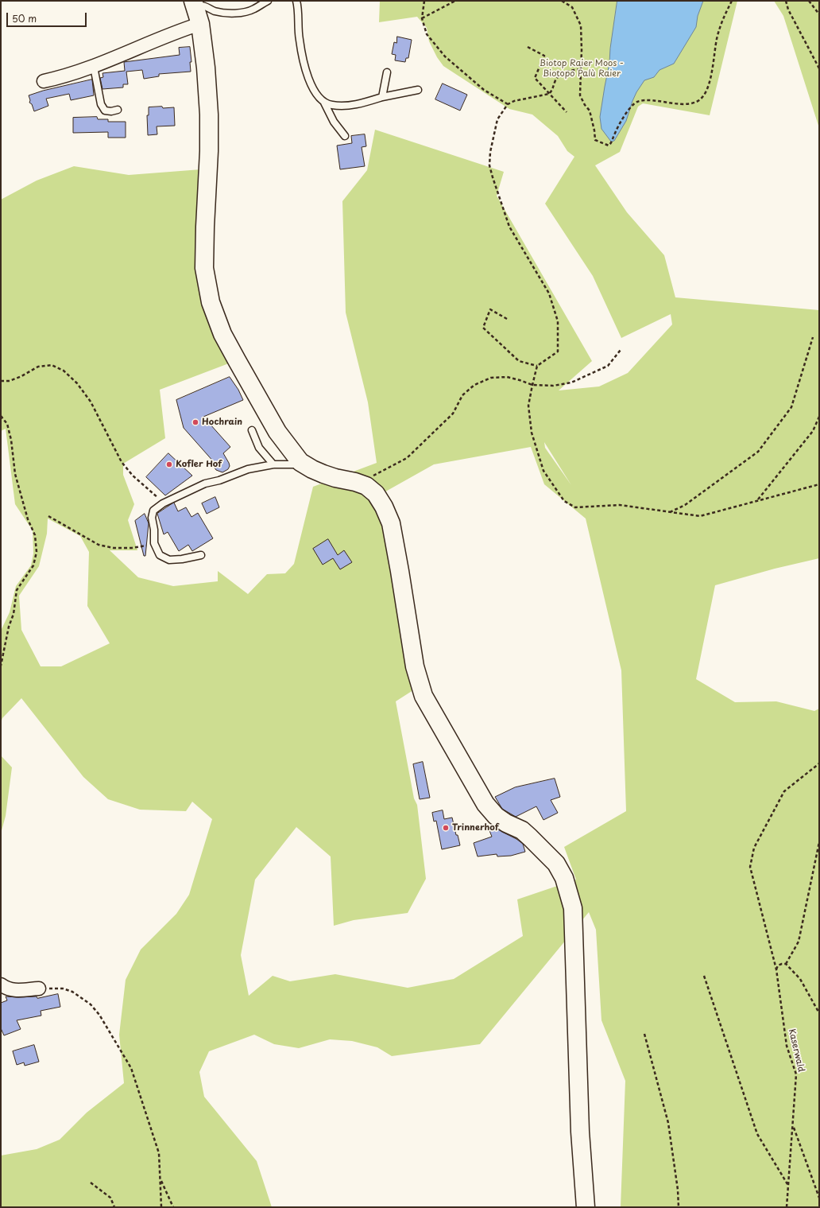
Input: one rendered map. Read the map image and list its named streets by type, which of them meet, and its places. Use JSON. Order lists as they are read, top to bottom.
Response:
{
  "streets": {
    "path": ["Kaserwald"]
  },
  "parks": ["Biotop Raier Moos - Biotopo Palù Raier"],
  "places": ["Hochrain", "Kofler Hof", "Trinnerhof"],
  "scale_bar": "50 m"
}
